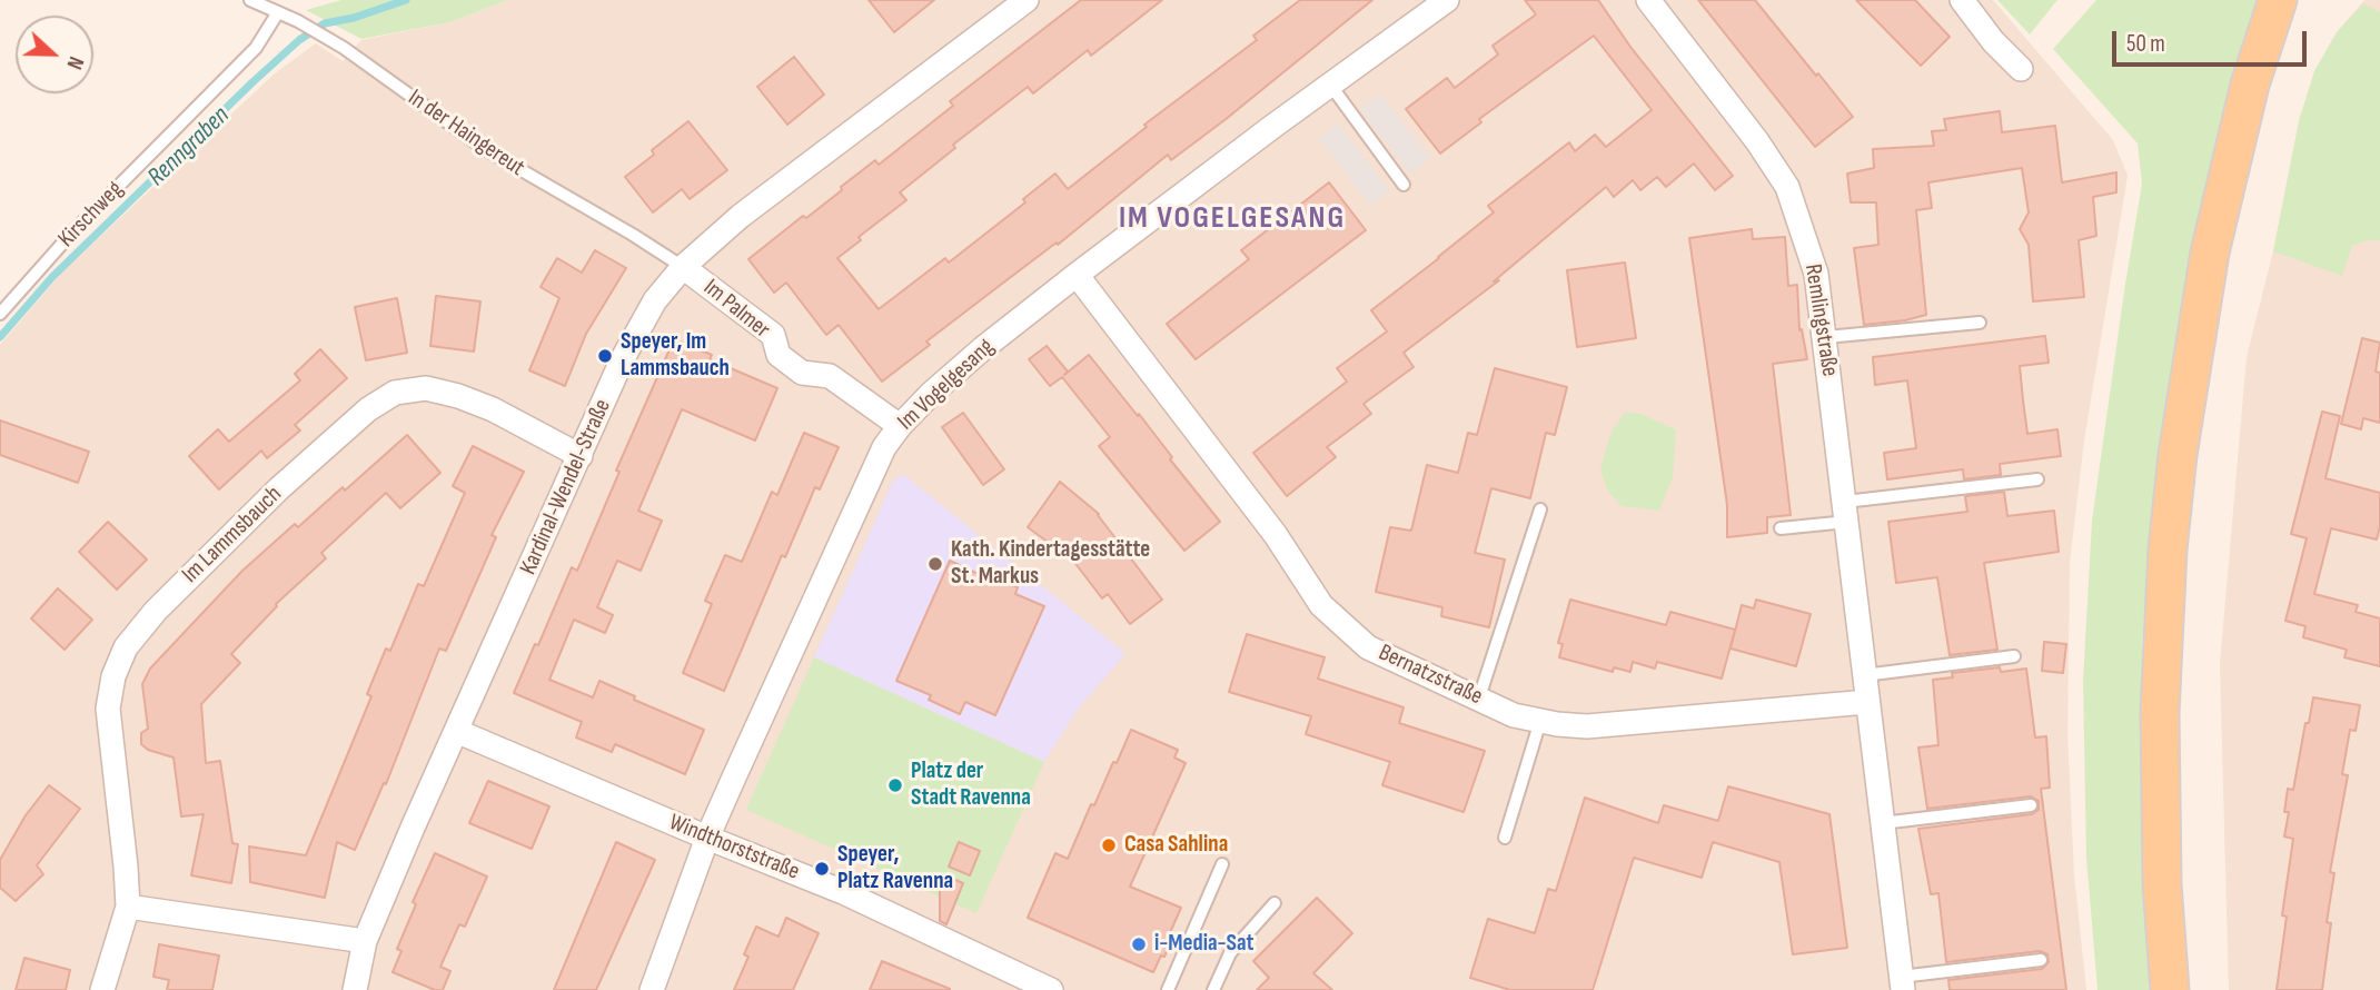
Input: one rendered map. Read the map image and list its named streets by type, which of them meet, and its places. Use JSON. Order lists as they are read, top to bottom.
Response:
{
  "streets": {
    "street": [
      "Im Palmer",
      "Remlingstraße",
      "Im Vogelgesang",
      "Kardinal-Wendel-Straße",
      "Im Lammsbauch",
      "Bernatzstraße",
      "Windthorststraße"
    ],
    "lane": ["In der Haingereut", "Kirschweg"]
  },
  "crossings": [
    ["In der Haingereut", "Kirschweg"],
    ["In der Haingereut", "Im Palmer"],
    ["In der Haingereut", "Kardinal-Wendel-Straße"],
    ["Im Palmer", "Im Vogelgesang"],
    ["Im Palmer", "Kardinal-Wendel-Straße"],
    ["Remlingstraße", "Bernatzstraße"],
    ["Im Vogelgesang", "Bernatzstraße"],
    ["Im Vogelgesang", "Windthorststraße"],
    ["Kardinal-Wendel-Straße", "Im Lammsbauch"],
    ["Kardinal-Wendel-Straße", "Windthorststraße"]
  ],
  "districts": ["IM VOGELGESANG"],
  "water": ["Renngraben"],
  "places": [
    "Speyer, Im Lammsbauch",
    "Kath. Kindertagesstätte St. Markus",
    "Platz der Stadt Ravenna",
    "Casa Sahlina",
    "Speyer, Platz Ravenna",
    "i-Media-Sat"
  ],
  "scale_bar": "50 m",
  "north": "right"
}
